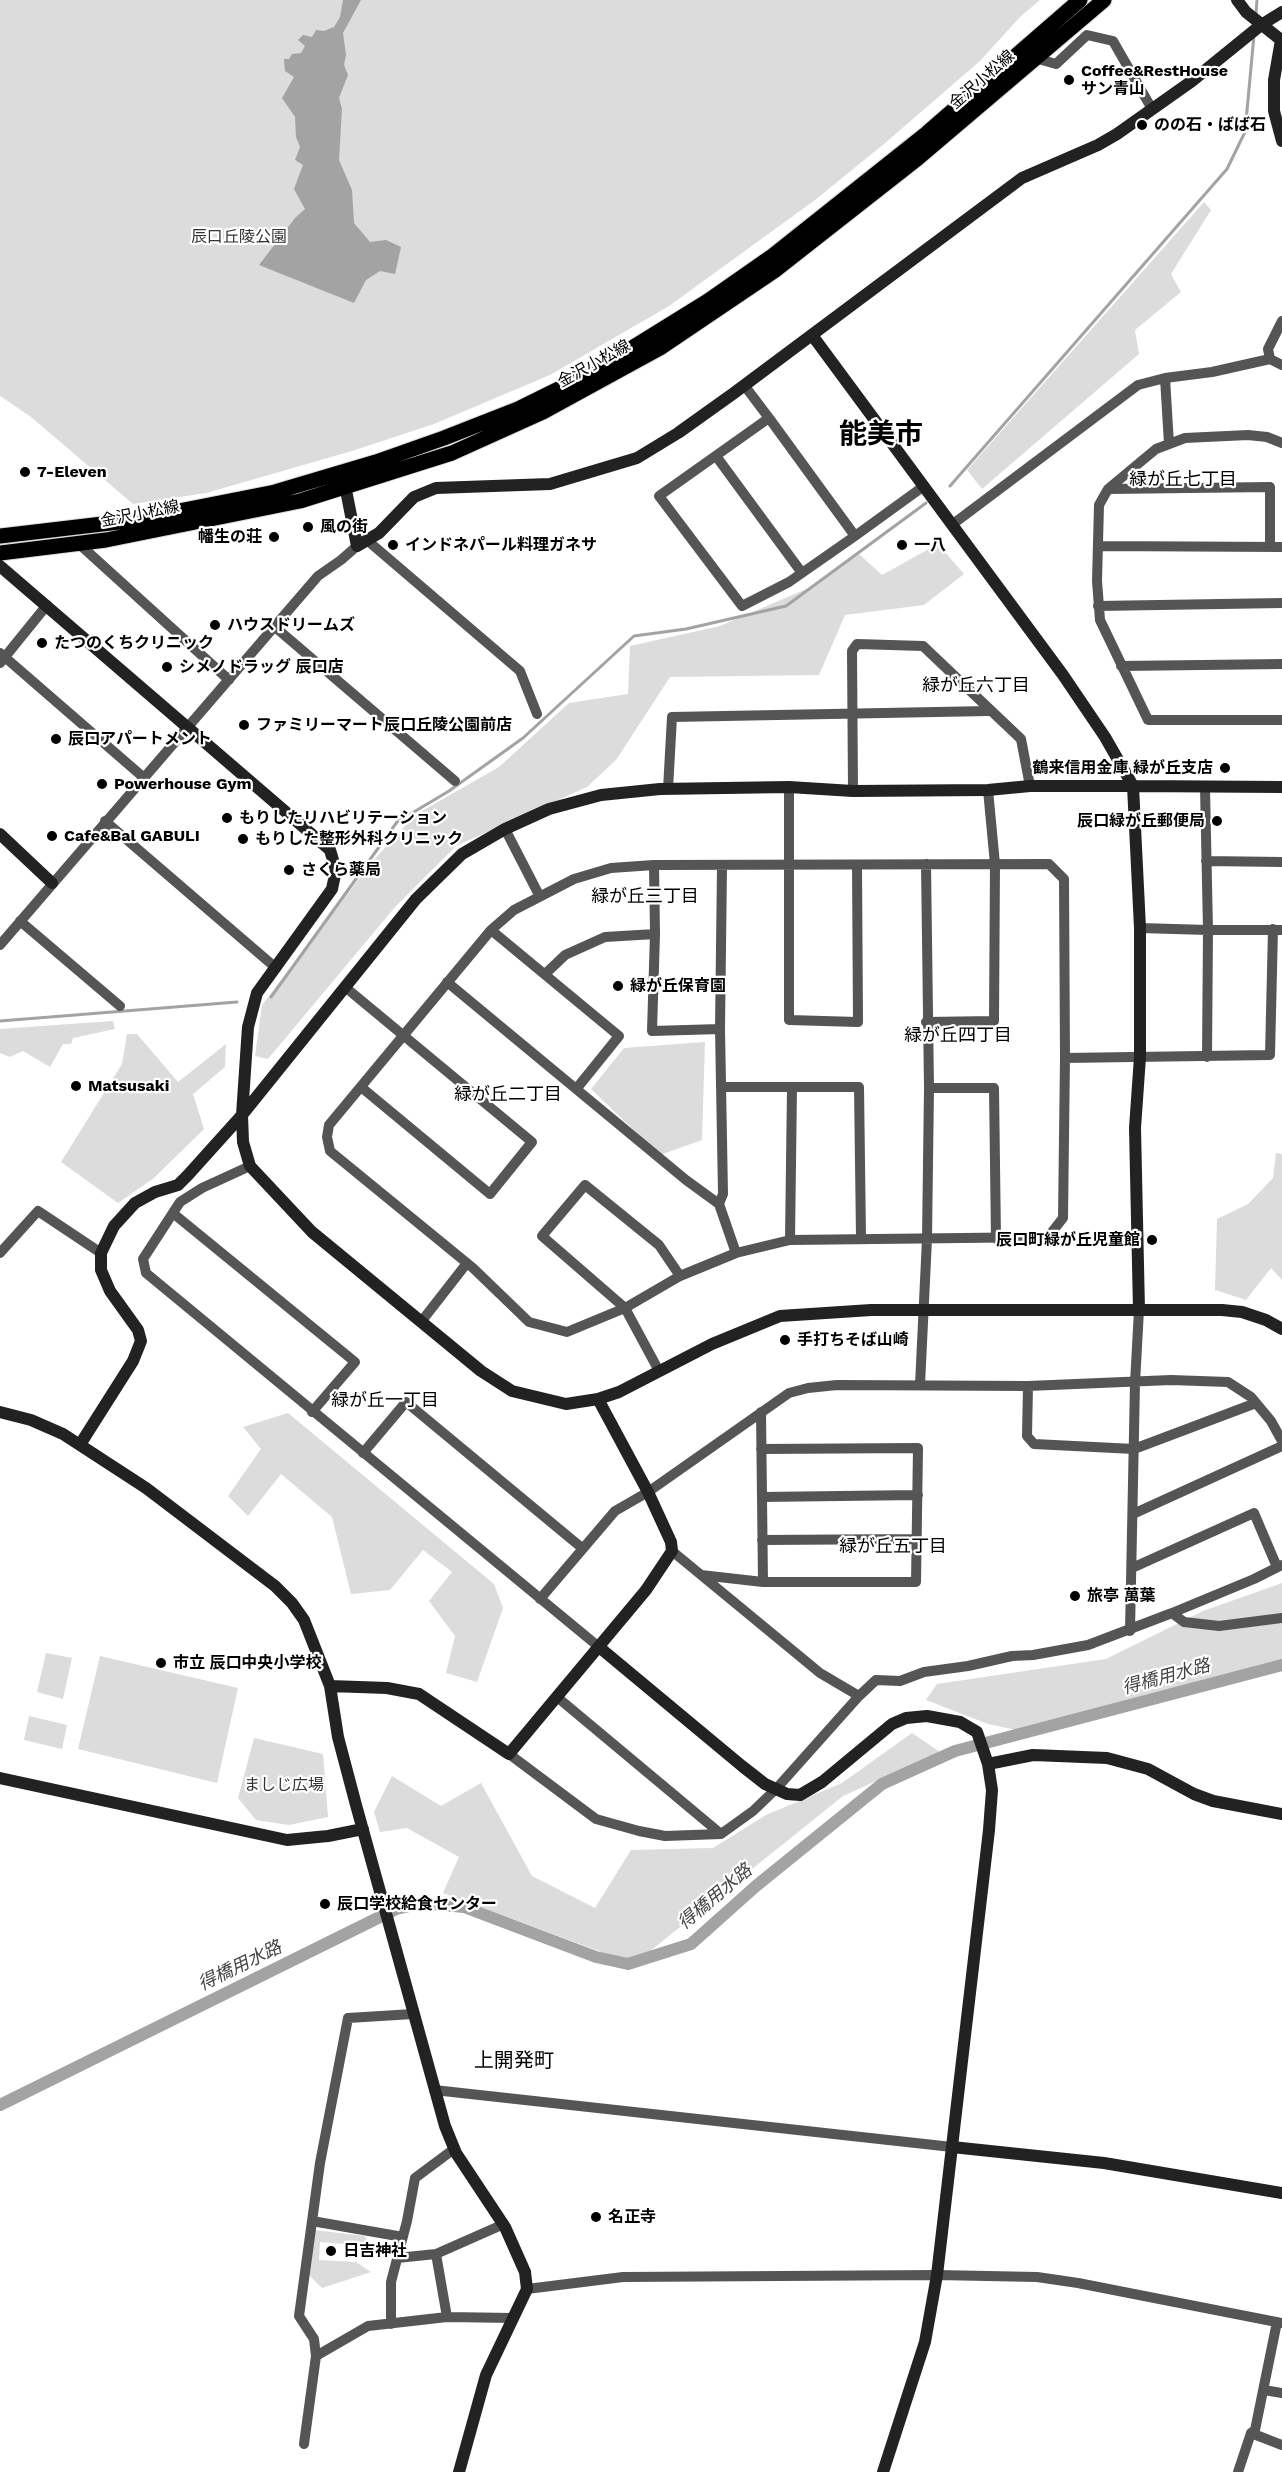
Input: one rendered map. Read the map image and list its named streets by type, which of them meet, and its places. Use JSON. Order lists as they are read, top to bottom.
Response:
{
  "streets": {
    "main road": ["金沢小松線"]
  },
  "districts": [
    "能美市",
    "緑が丘七丁目",
    "緑が丘六丁目",
    "緑が丘三丁目",
    "緑が丘四丁目",
    "緑が丘二丁目",
    "緑が丘一丁目",
    "緑が丘五丁目",
    "上開発町"
  ],
  "water": ["得橋用水路"],
  "parks": ["辰口丘陵公園", "ましじ広場"],
  "places": [
    "Coffee&RestHouse サン青山",
    "のの石・ばば石",
    "7-Eleven",
    "風の街",
    "幡生の荘",
    "インドネパール料理ガネサ",
    "一八",
    "ハウスドリームズ",
    "たつのくちクリニック",
    "シメノドラッグ 辰口店",
    "ファミリーマート辰口丘陵公園前店",
    "辰口アパートメント",
    "鶴来信用金庫 緑が丘支店",
    "Powerhouse Gym",
    "もりしたリハビリテーション",
    "辰口緑が丘郵便局",
    "Cafe&Bal GABULI",
    "もりした整形外科クリニック",
    "さくら薬局",
    "緑が丘保育園",
    "Matsusaki",
    "辰口町緑が丘児童館",
    "手打ちそば山崎",
    "旅亭 萬葉",
    "市立 辰口中央小学校",
    "辰口学校給食センター",
    "名正寺",
    "日吉神社"
  ]
}
